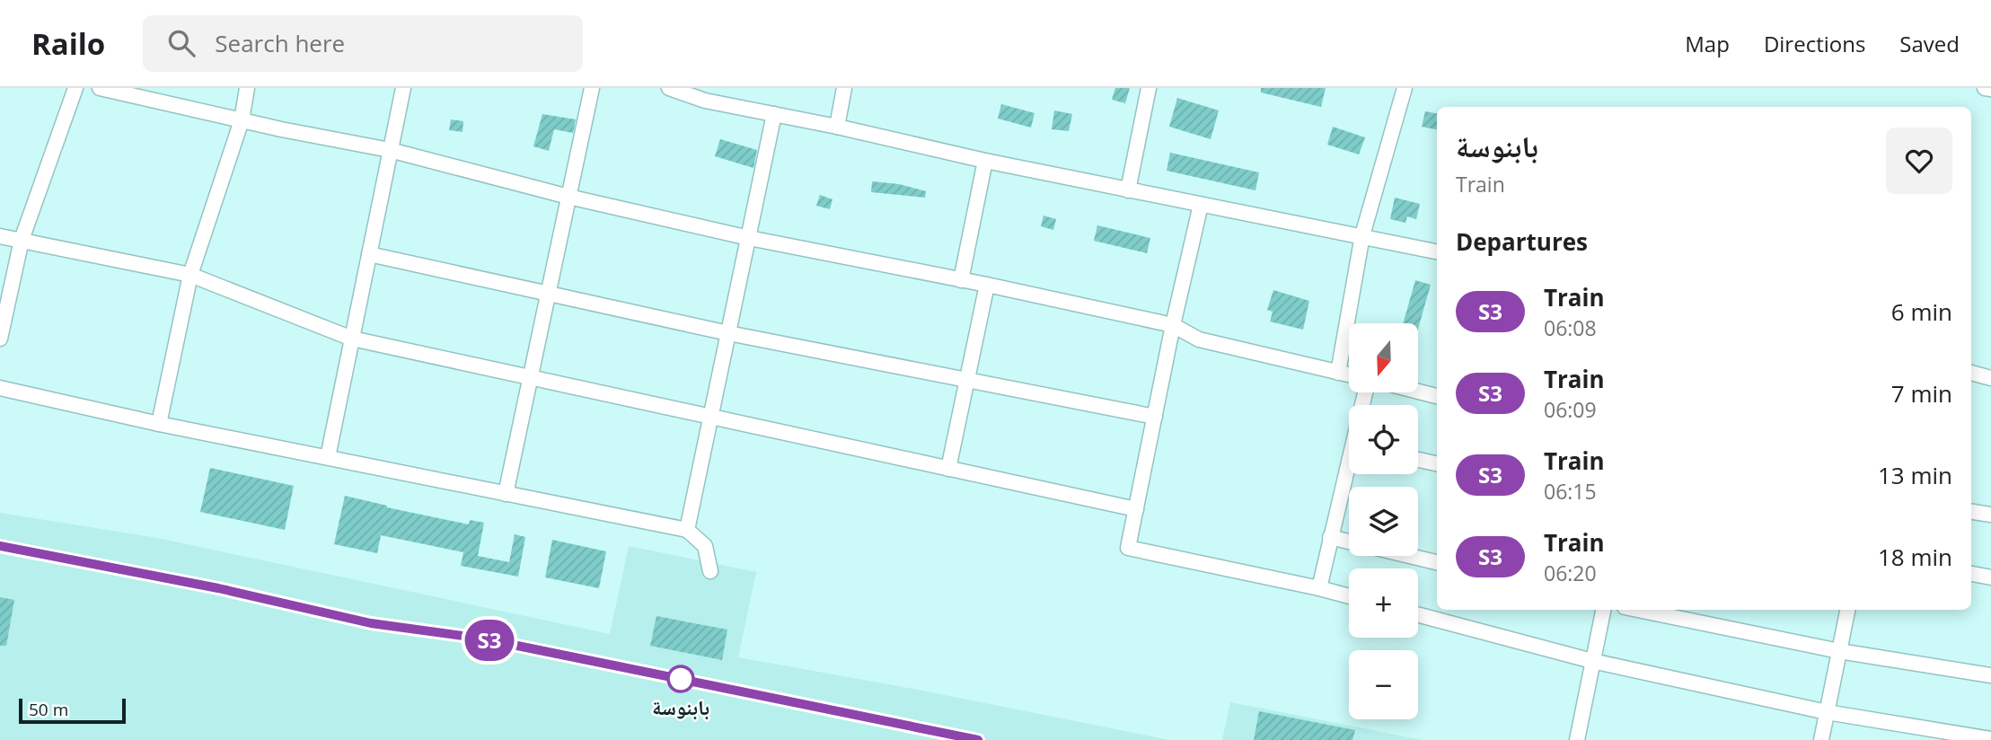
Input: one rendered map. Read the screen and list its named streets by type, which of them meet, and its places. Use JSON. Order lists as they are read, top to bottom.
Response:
{
  "places": ["بابنوسة"],
  "scale_bar": "50 m",
  "north": "bottom",
  "page": {
    "header": "Railo",
    "search": "Search here",
    "nav": ["Map", "Directions", "Saved"],
    "on_map": "S3",
    "heading": [
      ["بابنوسة", "Train"],
      "Departures"
    ],
    "list": [
      {
        "mark": "S3",
        "name": "Train",
        "note": "06:08",
        "value": "6 min"
      },
      {
        "mark": "S3",
        "name": "Train",
        "note": "06:09",
        "value": "7 min"
      },
      {
        "mark": "S3",
        "name": "Train",
        "note": "06:15",
        "value": "13 min"
      },
      {
        "mark": "S3",
        "name": "Train",
        "note": "06:20",
        "value": "18 min"
      }
    ],
    "map_buttons": ["+", "−"],
    "scale": "50 m"
  }
}
